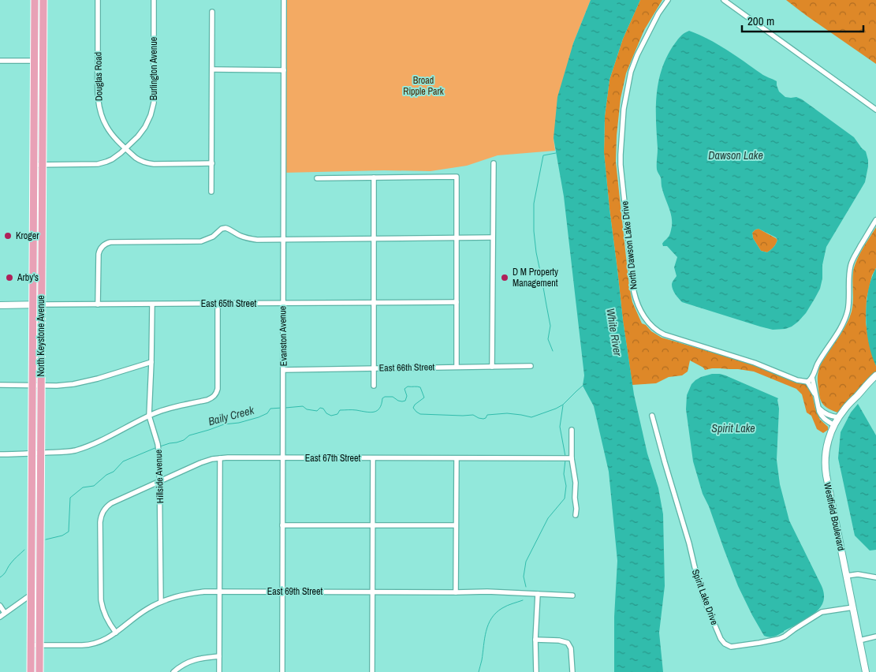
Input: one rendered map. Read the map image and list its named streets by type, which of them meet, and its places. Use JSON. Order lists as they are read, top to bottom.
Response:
{
  "streets": {
    "main road": ["North Keystone Avenue"],
    "street": [
      "Burlington Avenue",
      "Douglas Road",
      "North Dawson Lake Drive",
      "East 65th Street",
      "Evanston Avenue",
      "East 66th Street",
      "East 67th Street",
      "Hillside Avenue",
      "Westfield Boulevard",
      "East 69th Street",
      "Spirit Lake Drive"
    ]
  },
  "crossings": [
    ["Burlington Avenue", "Douglas Road"],
    ["Burlington Avenue", "North Keystone Avenue"],
    ["East 65th Street", "North Keystone Avenue"],
    ["East 65th Street", "Evanston Avenue"],
    ["East 65th Street", "Hillside Avenue"],
    ["North Keystone Avenue", "East 69th Street"],
    ["Evanston Avenue", "East 66th Street"],
    ["Evanston Avenue", "East 67th Street"],
    ["Evanston Avenue", "East 69th Street"],
    ["East 67th Street", "Hillside Avenue"],
    ["East 67th Street", "East 69th Street"],
    ["Hillside Avenue", "East 69th Street"],
    ["Westfield Boulevard", "Spirit Lake Drive"]
  ],
  "water": [
    "Dawson Lake",
    "White River",
    "Baily Creek",
    "Spirit Lake"
  ],
  "parks": ["Broad Ripple Park"],
  "places": ["Kroger", "Arby's", "D M Property Management"],
  "scale_bar": "200 m"
}
